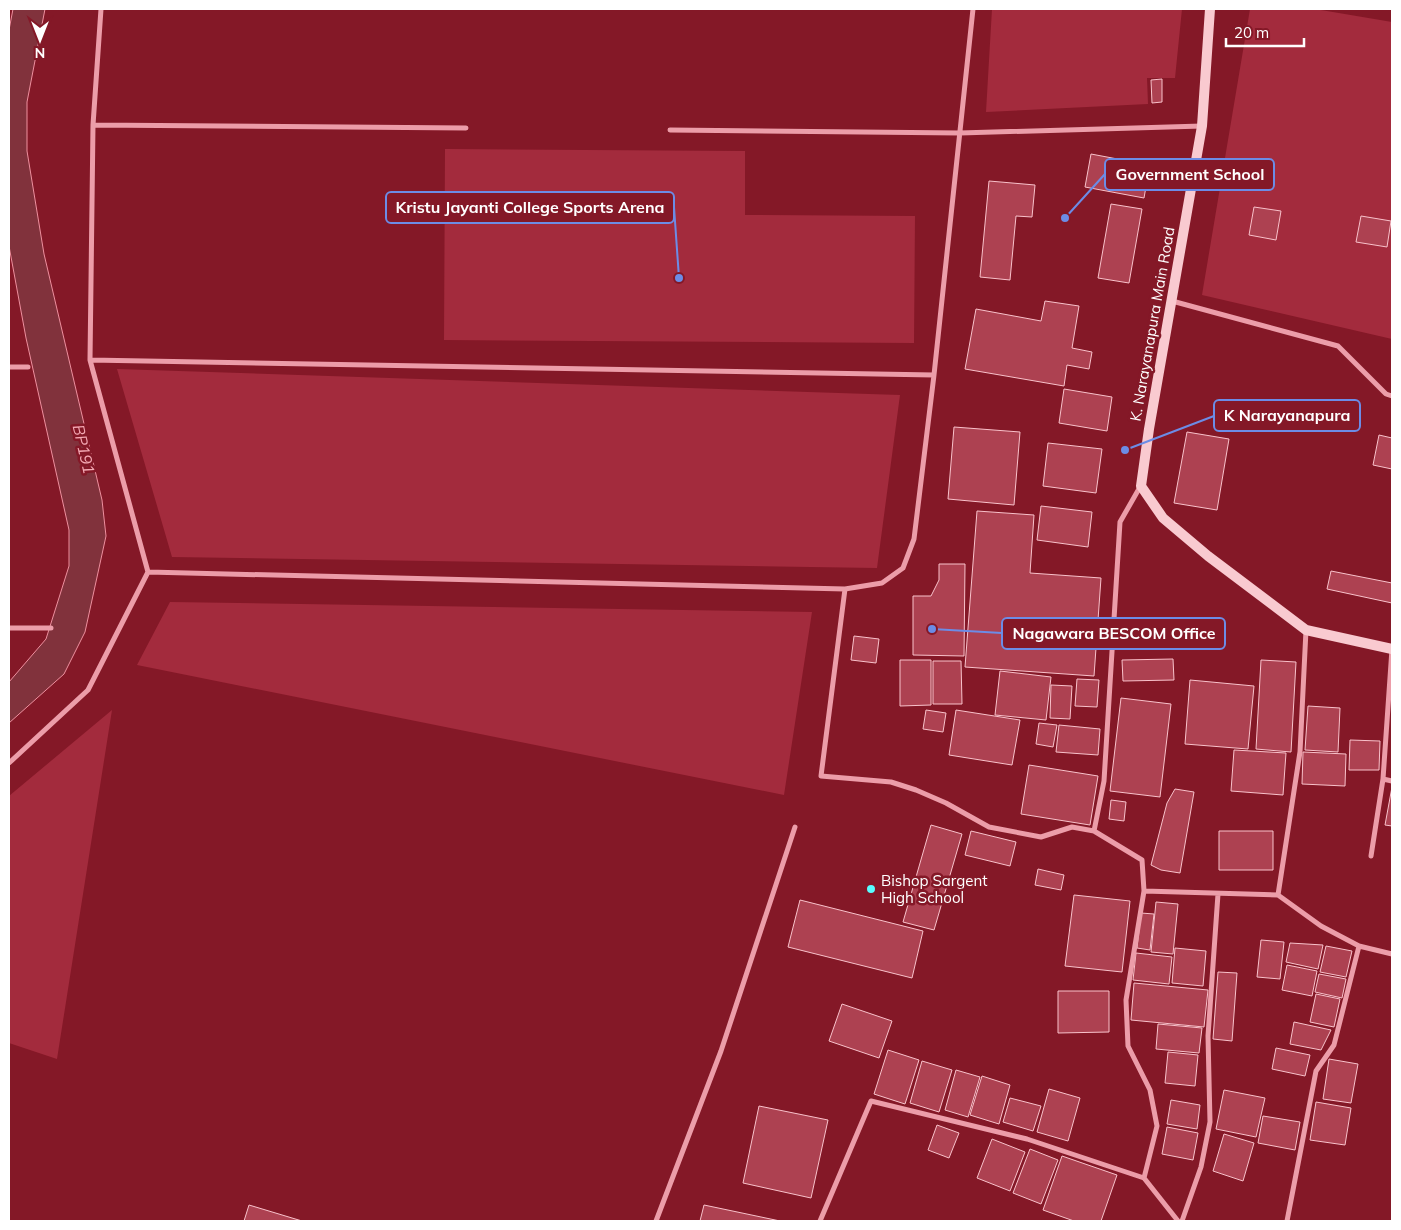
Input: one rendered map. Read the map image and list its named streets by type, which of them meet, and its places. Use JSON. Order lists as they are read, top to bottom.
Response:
{
  "streets": {
    "street": ["K. Narayanapura Main Road"]
  },
  "water": ["BP191"],
  "places": [
    "Government School",
    "Kristu Jayanti College Sports Arena",
    "K Narayanapura",
    "Nagawara BESCOM Office",
    "Bishop Sargent High School"
  ],
  "scale_bar": "20 m",
  "north": "bottom"
}
